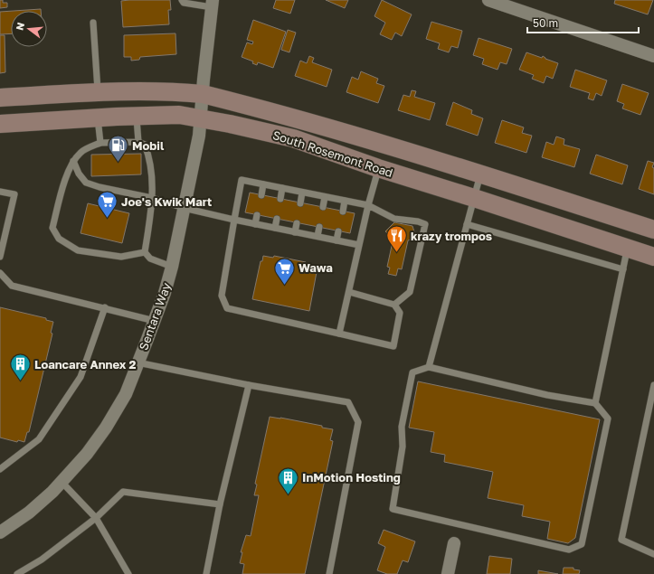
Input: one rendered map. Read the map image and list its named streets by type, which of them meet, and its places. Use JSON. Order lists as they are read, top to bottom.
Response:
{
  "streets": {
    "main road": ["South Rosemont Road"],
    "street": ["Sentara Way"]
  },
  "crossings": [
    ["South Rosemont Road", "Sentara Way"]
  ],
  "places": {
    "fuel station": ["Mobil"],
    "supermarket": ["Joe's Kwik Mart", "Wawa"],
    "restaurant": ["krazy trompos"],
    "building": ["Loancare Annex 2", "InMotion Hosting"]
  },
  "scale_bar": "50 m",
  "north": "left"
}
